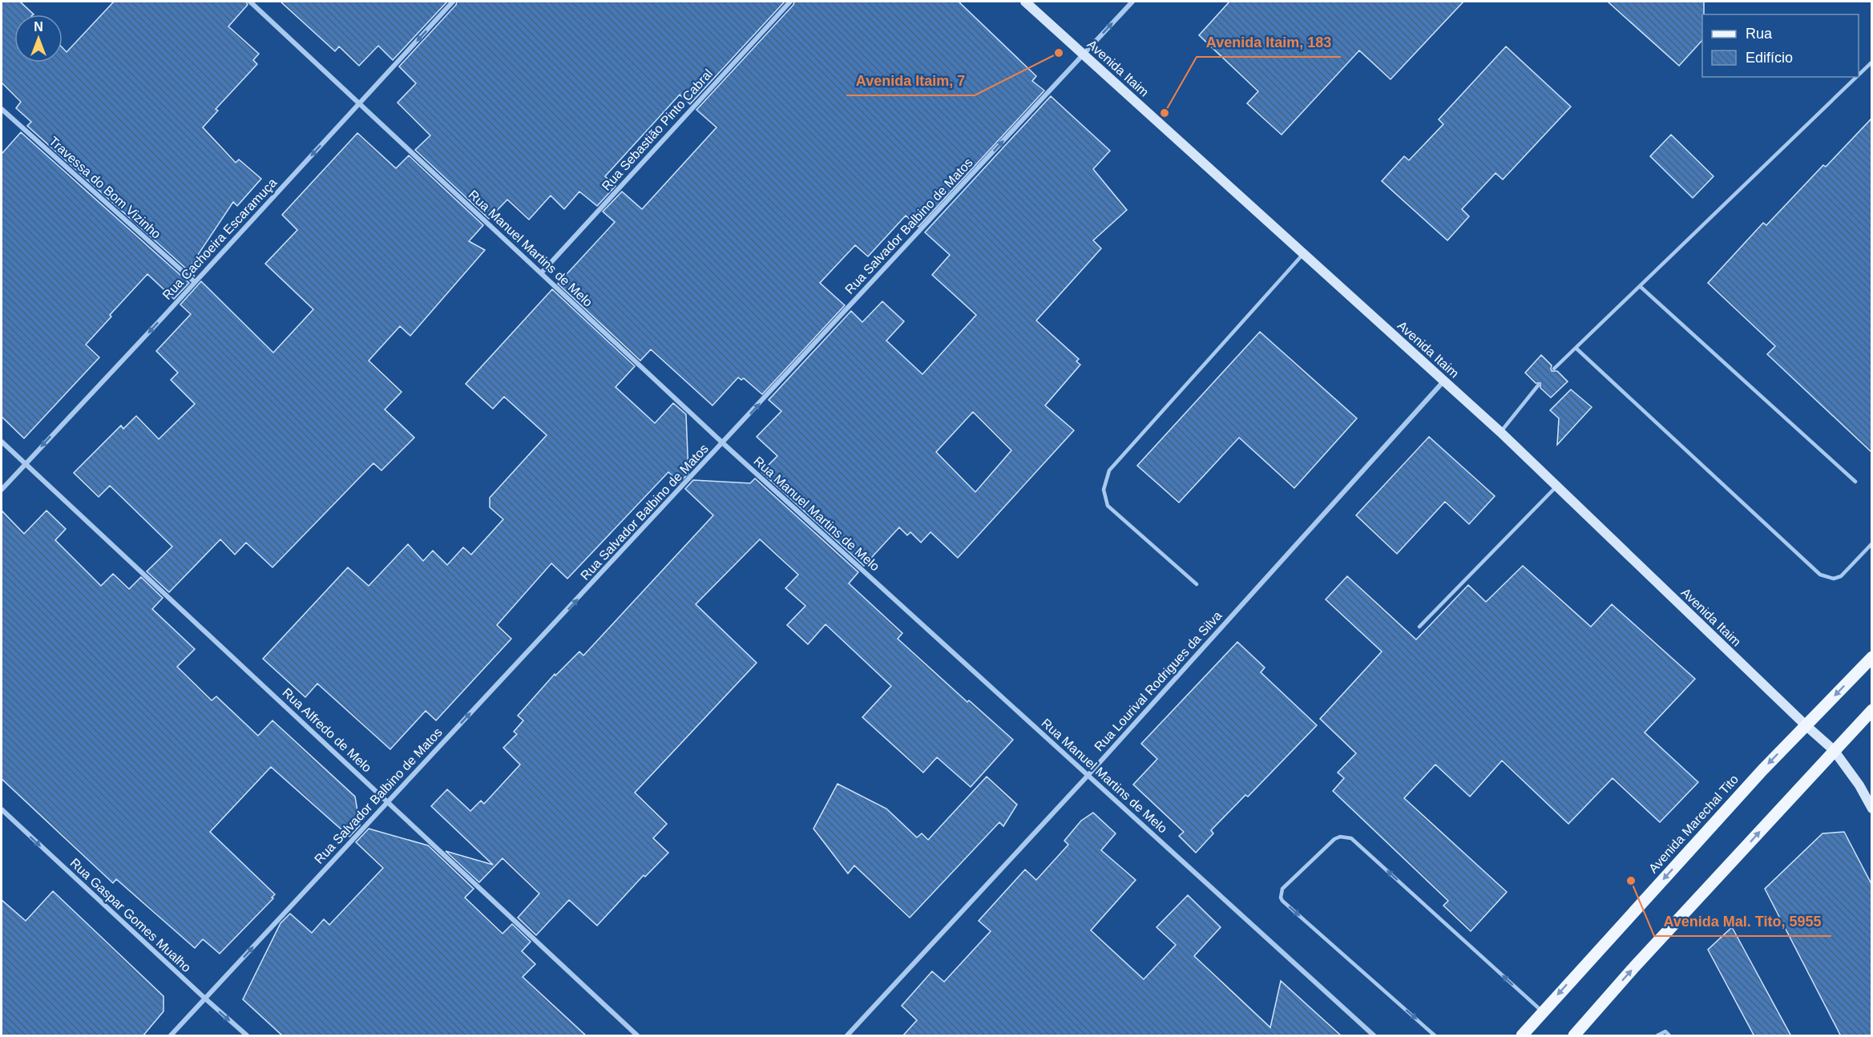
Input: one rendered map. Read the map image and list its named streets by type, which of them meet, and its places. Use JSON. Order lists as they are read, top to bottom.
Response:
{
  "streets": {
    "main road": ["Avenida Marechal Tito"],
    "street": [
      "Avenida Itaim",
      "Rua Sebastião Pinto Cabral",
      "Travessa do Bom Vizinho",
      "Rua Salvador Balbino de Matos",
      "Rua Cachoeira Escaramuça",
      "Rua Manuel Martins de Melo",
      "Rua Lourival Rodrigues da Silva",
      "Rua Alfredo de Melo",
      "Rua Gaspar Gomes Mualho"
    ]
  },
  "crossings": [
    ["Avenida Itaim", "Rua Salvador Balbino de Matos"],
    ["Avenida Itaim", "Rua Lourival Rodrigues da Silva"],
    ["Avenida Itaim", "Avenida Marechal Tito"],
    ["Rua Sebastião Pinto Cabral", "Rua Manuel Martins de Melo"],
    ["Travessa do Bom Vizinho", "Rua Cachoeira Escaramuça"],
    ["Rua Salvador Balbino de Matos", "Rua Manuel Martins de Melo"],
    ["Rua Salvador Balbino de Matos", "Rua Alfredo de Melo"],
    ["Rua Salvador Balbino de Matos", "Rua Gaspar Gomes Mualho"],
    ["Rua Cachoeira Escaramuça", "Rua Manuel Martins de Melo"],
    ["Rua Cachoeira Escaramuça", "Rua Alfredo de Melo"],
    ["Rua Manuel Martins de Melo", "Rua Lourival Rodrigues da Silva"]
  ],
  "one_way": ["Rua Salvador Balbino de Matos", "Rua Cachoeira Escaramuça", "Rua Gaspar Gomes Mualho"],
  "places": ["Avenida Itaim, 7", "Avenida Itaim, 183", "Avenida Mal. Tito, 5955"],
  "legend": ["Rua", "Edifício"],
  "north": "top"
}
